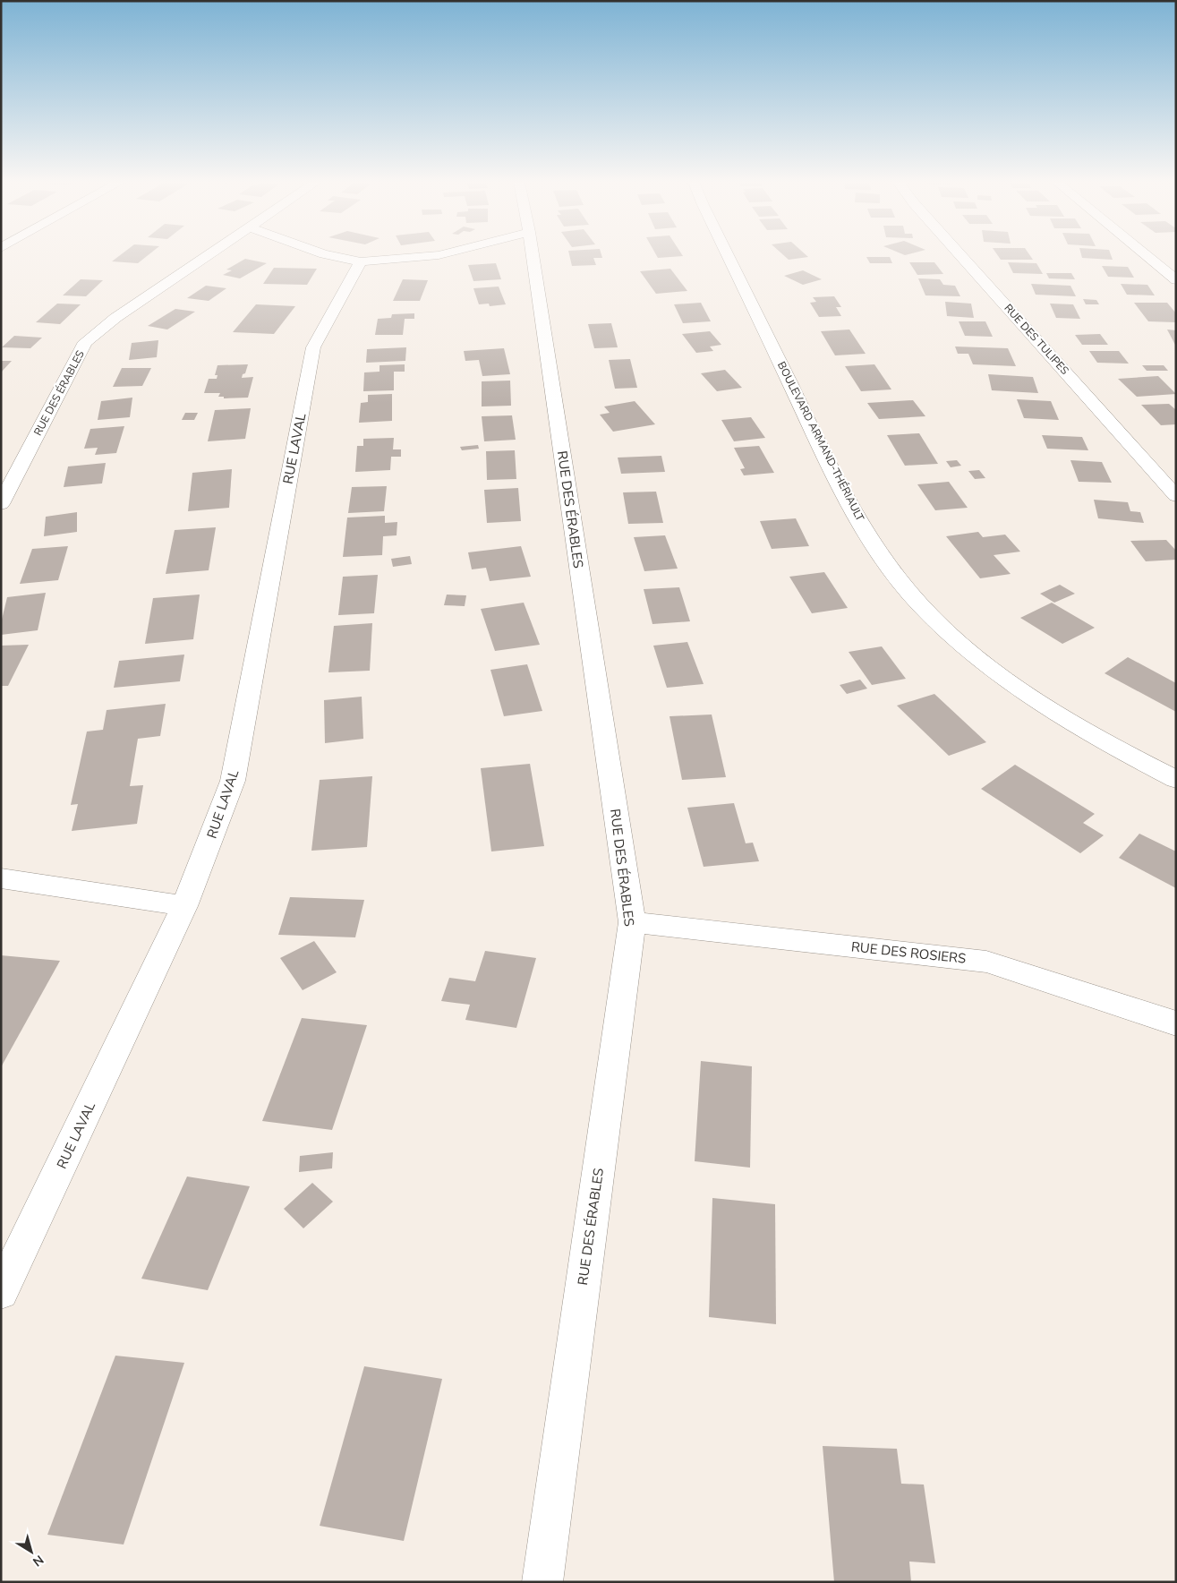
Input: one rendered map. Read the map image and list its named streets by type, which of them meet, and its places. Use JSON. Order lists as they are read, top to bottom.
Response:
{
  "streets": {
    "street": [
      "RUE DES TULIPES",
      "RUE DES ÉRABLES",
      "BOULEVARD ARMAND-THÉRIAULT",
      "RUE LAVAL",
      "RUE DES ROSIERS"
    ]
  },
  "crossings": [
    ["RUE DES ÉRABLES", "RUE DES ROSIERS"]
  ],
  "north": "bottom right"
}
